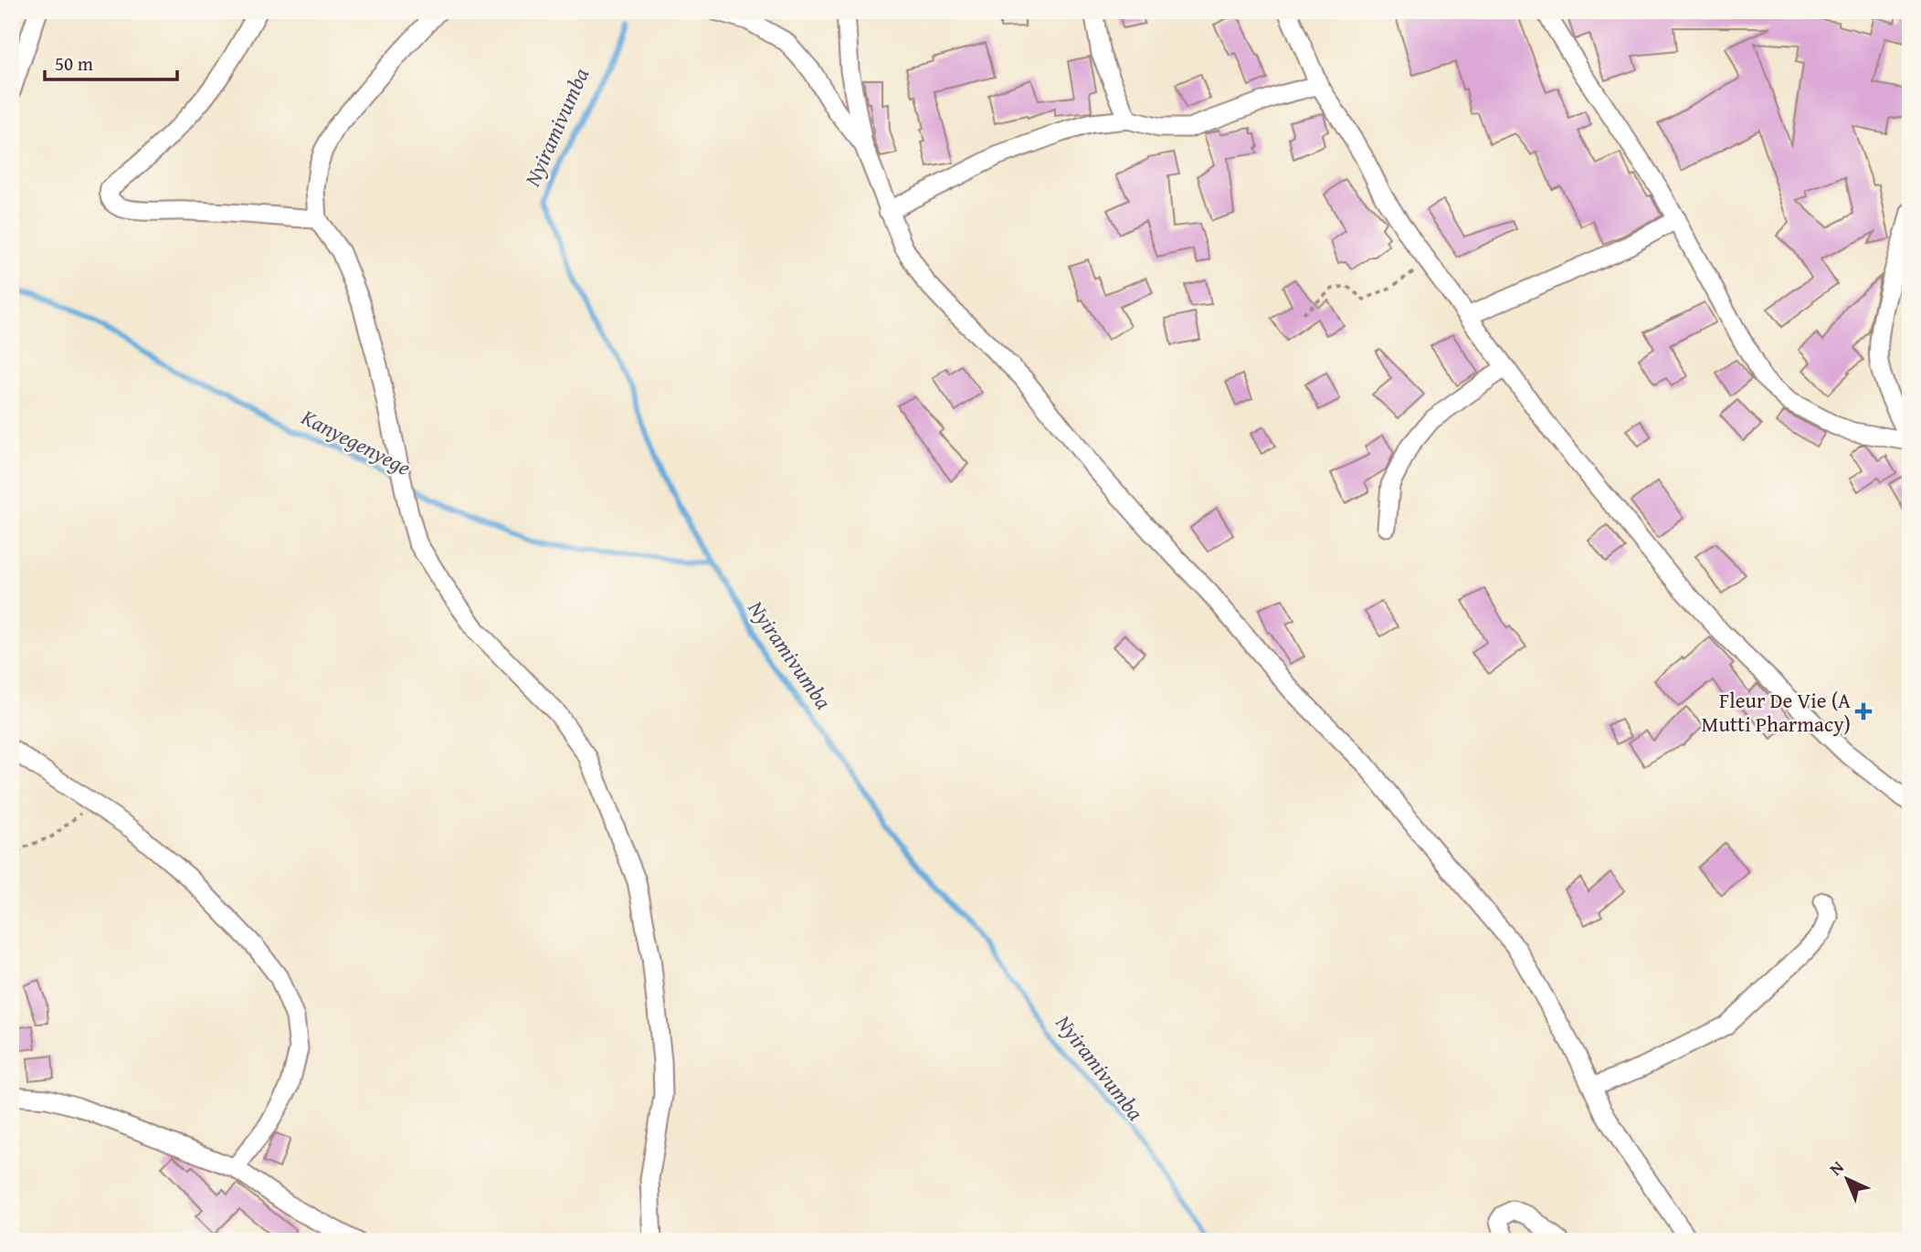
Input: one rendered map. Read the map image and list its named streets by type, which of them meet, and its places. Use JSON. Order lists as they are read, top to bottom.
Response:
{
  "water": ["Nyiramivumba", "Kanyegenyege"],
  "places": {
    "health": ["Fleur De Vie (A Mutti Pharmacy)"]
  },
  "scale_bar": "50 m",
  "north": "top left"
}
